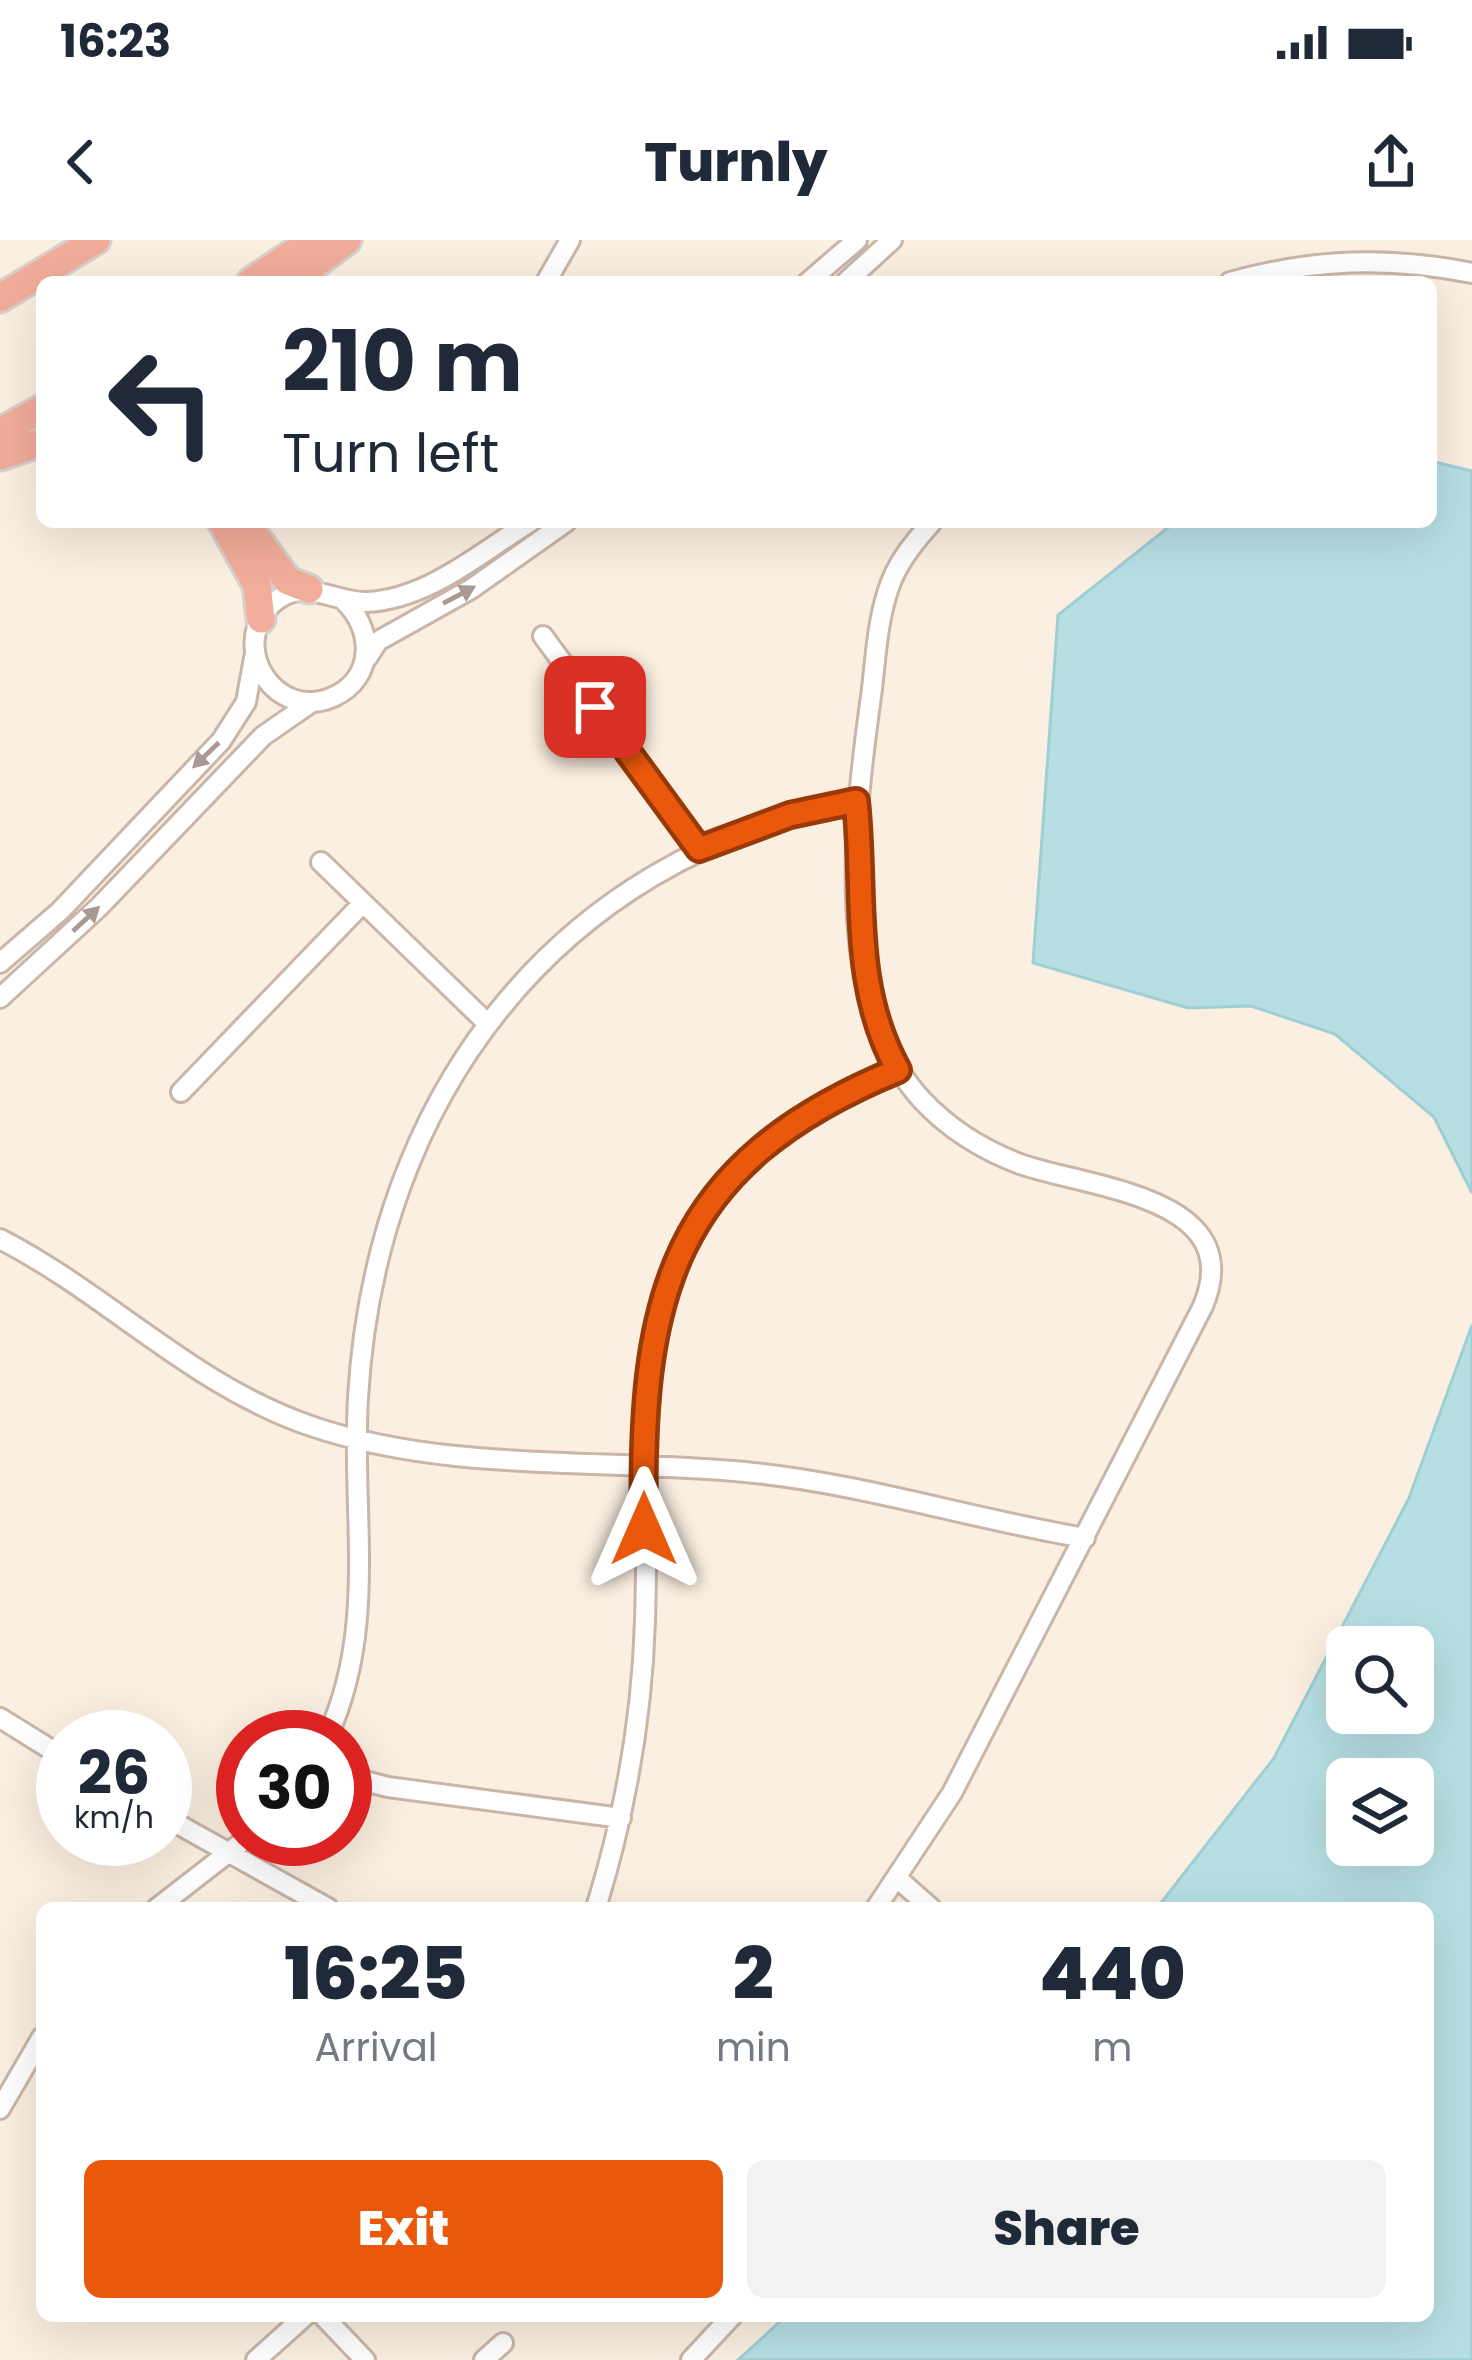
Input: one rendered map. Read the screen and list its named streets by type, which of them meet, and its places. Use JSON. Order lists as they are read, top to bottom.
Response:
{
  "page": {
    "status": "16:23",
    "header": "Turnly",
    "turn": ["210 m", "Turn left"],
    "speed": "26 km/h",
    "limit": "30",
    "eta": [
      "16:25",
      "Arrival",
      "2",
      "min",
      "440",
      "m"
    ],
    "buttons": ["Exit", "Share"]
  }
}
